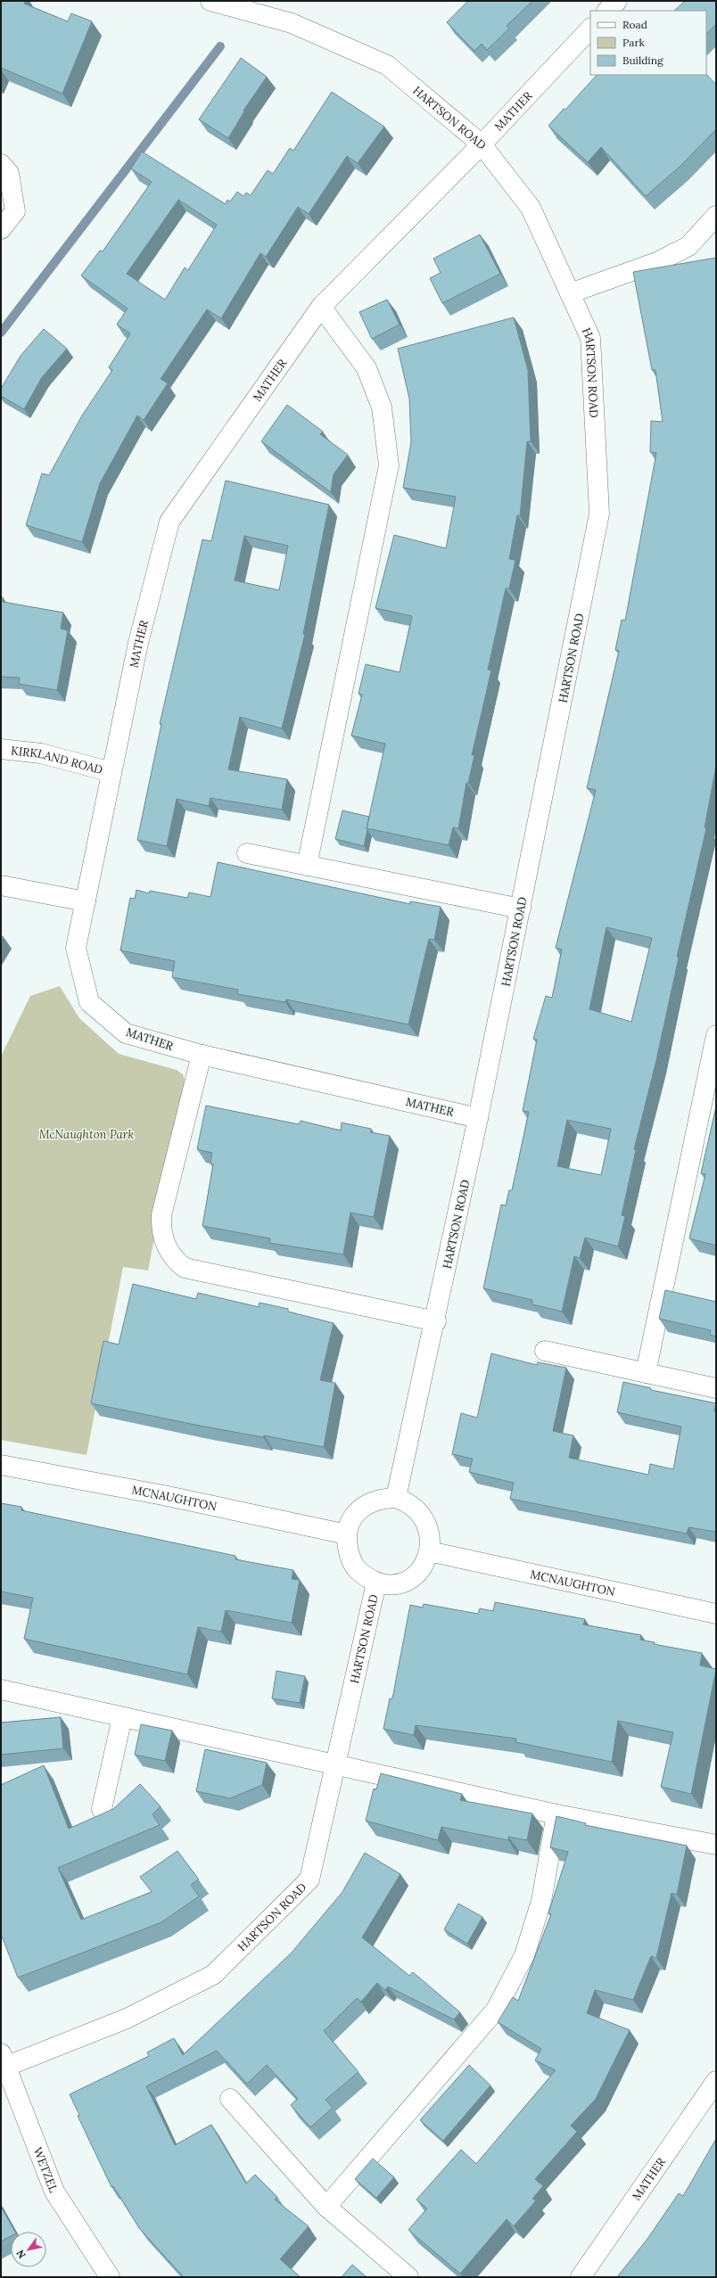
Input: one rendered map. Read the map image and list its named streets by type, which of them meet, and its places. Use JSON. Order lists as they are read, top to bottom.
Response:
{
  "streets": {
    "street": [
      "MATHER",
      "HARTSON ROAD",
      "KIRKLAND ROAD",
      "MCNAUGHTON",
      "WETZEL"
    ]
  },
  "crossings": [
    ["MATHER", "HARTSON ROAD"],
    ["MATHER", "KIRKLAND ROAD"],
    ["HARTSON ROAD", "MCNAUGHTON"],
    ["HARTSON ROAD", "WETZEL"]
  ],
  "parks": ["McNaughton Park"],
  "legend": ["Road", "Park", "Building"],
  "north": "bottom left"
}
